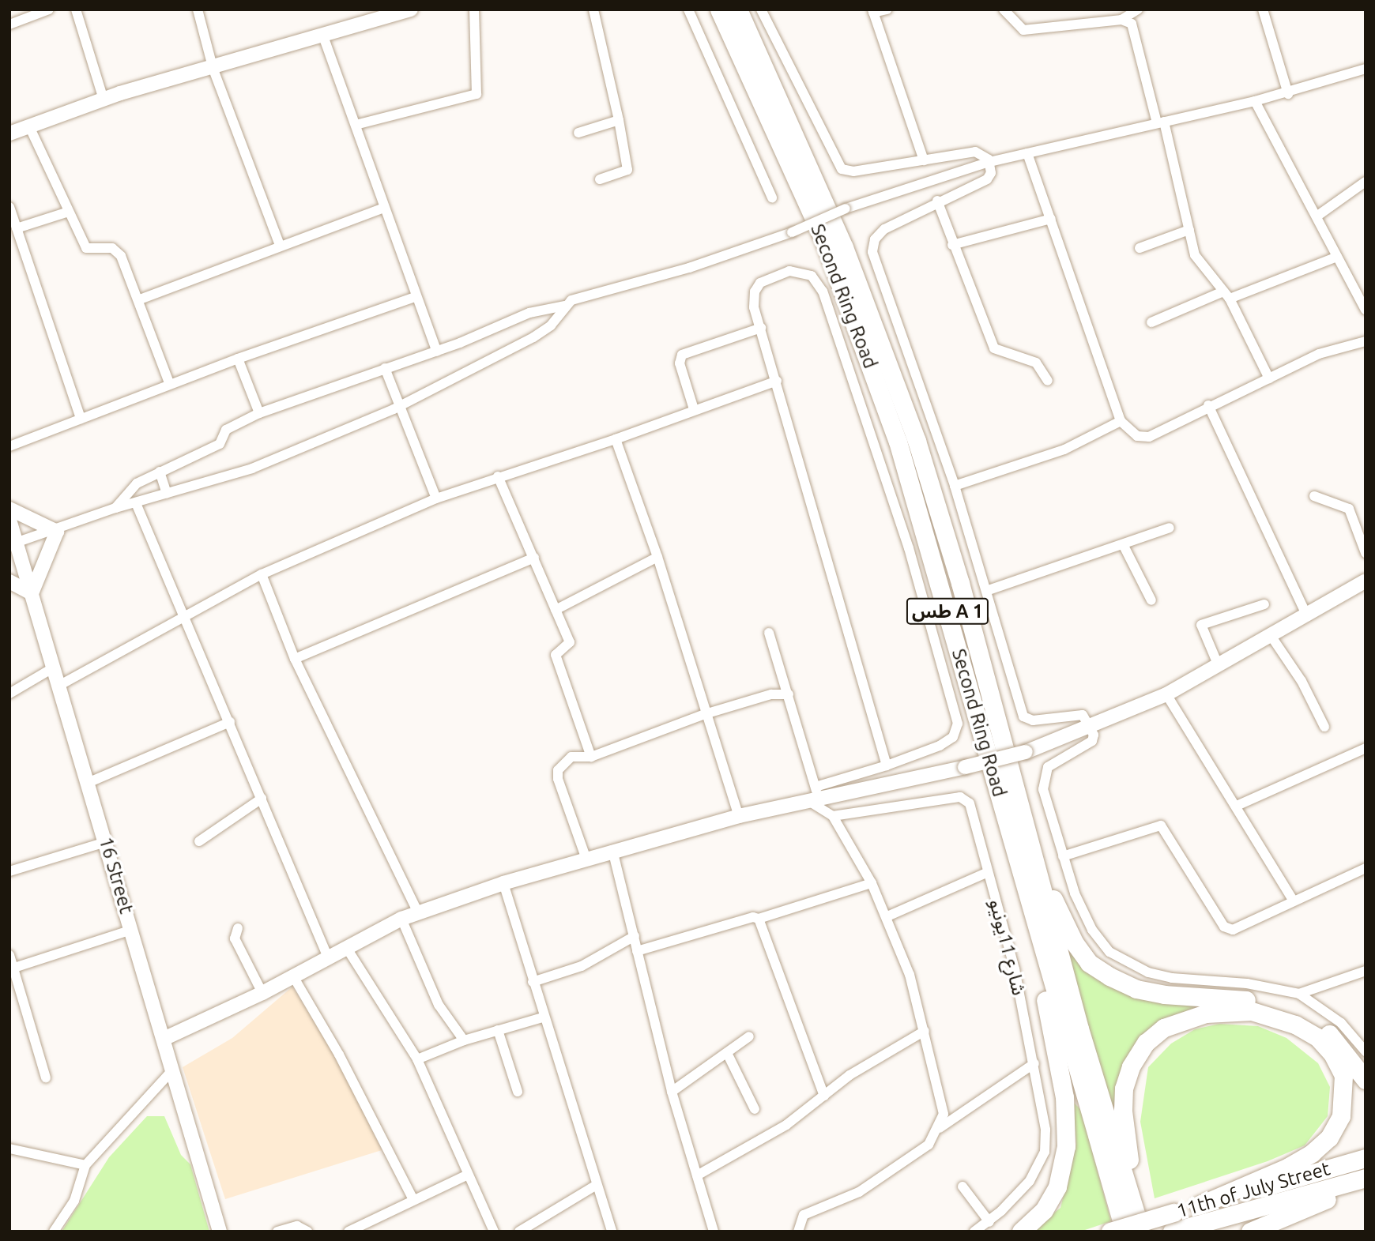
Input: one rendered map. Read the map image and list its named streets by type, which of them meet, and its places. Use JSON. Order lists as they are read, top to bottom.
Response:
{
  "streets": {
    "highway": ["Second Ring Road", "طس A 1", "11th of July Street"],
    "street": ["16 Street", "شارع 11يونيو"]
  }
}
